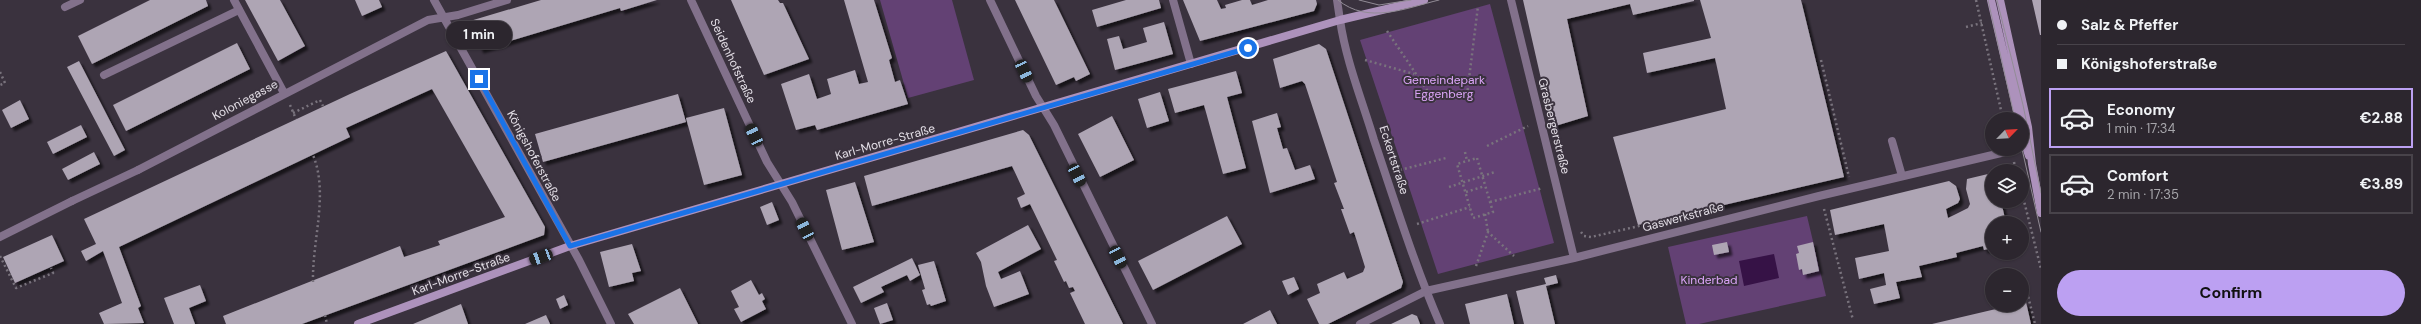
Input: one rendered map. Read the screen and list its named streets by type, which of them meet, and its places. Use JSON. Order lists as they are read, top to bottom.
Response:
{
  "streets": {
    "main road": ["Karl-Morre-Straße"],
    "street": [
      "Seidenhofstraße",
      "Koloniegasse",
      "Grasbergerstraße",
      "Königshoferstraße",
      "Eckertstraße",
      "Gaswerkstraße"
    ]
  },
  "crossings": [
    ["Seidenhofstraße", "Karl-Morre-Straße"],
    ["Koloniegasse", "Königshoferstraße"],
    ["Grasbergerstraße", "Gaswerkstraße"],
    ["Karl-Morre-Straße", "Königshoferstraße"],
    ["Karl-Morre-Straße", "Eckertstraße"],
    ["Eckertstraße", "Gaswerkstraße"]
  ],
  "parks": ["Gemeindepark Eggenberg", "Kinderbad"],
  "north": "top right",
  "page": {
    "banner": ["Salz & Pfeffer", "Königshoferstraße"],
    "bubble": "1 min",
    "list": [
      {
        "name": "Economy",
        "note": "1 min · 17:34",
        "value": "€2.88"
      },
      {
        "name": "Comfort",
        "note": "2 min · 17:35",
        "value": "€3.89"
      }
    ],
    "map_buttons": ["+", "−"],
    "buttons": "Confirm"
  }
}
